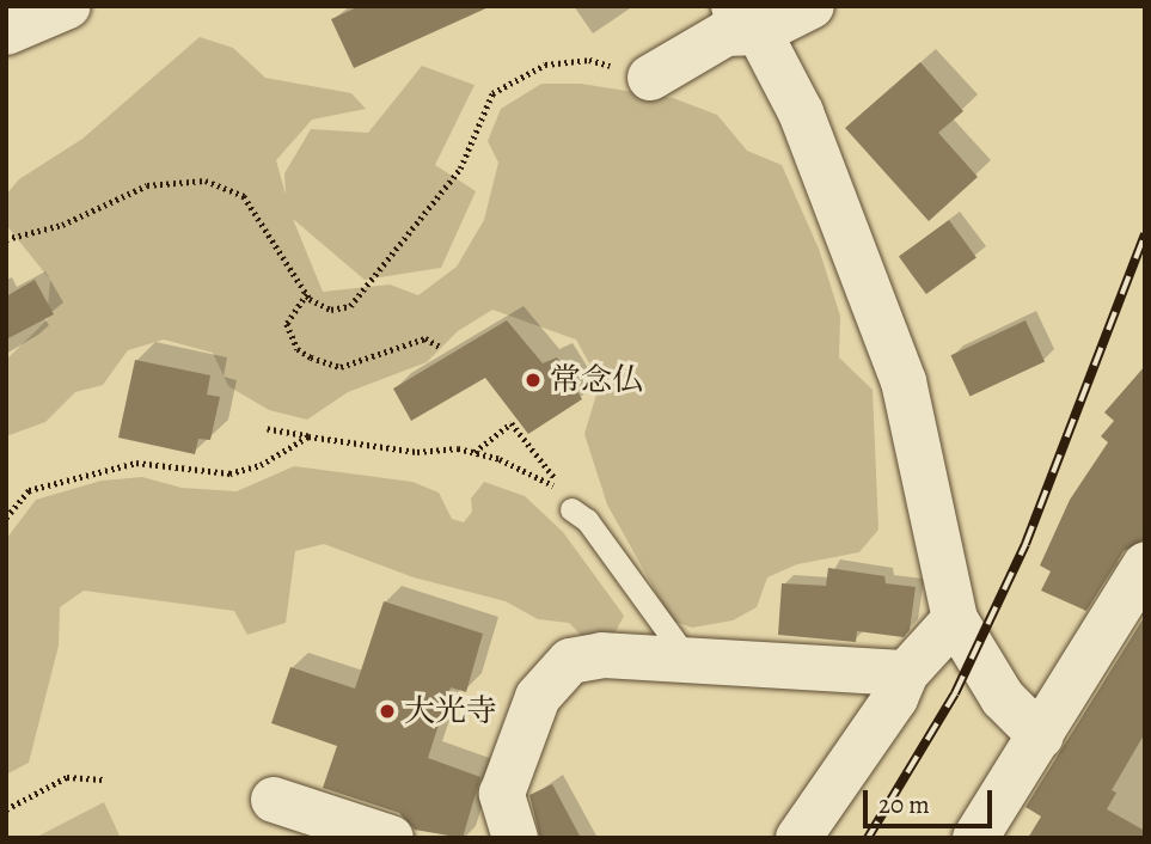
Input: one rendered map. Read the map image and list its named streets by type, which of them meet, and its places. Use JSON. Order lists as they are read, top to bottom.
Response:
{
  "places": ["常念仏", "大光寺"],
  "scale_bar": "20 m"
}
